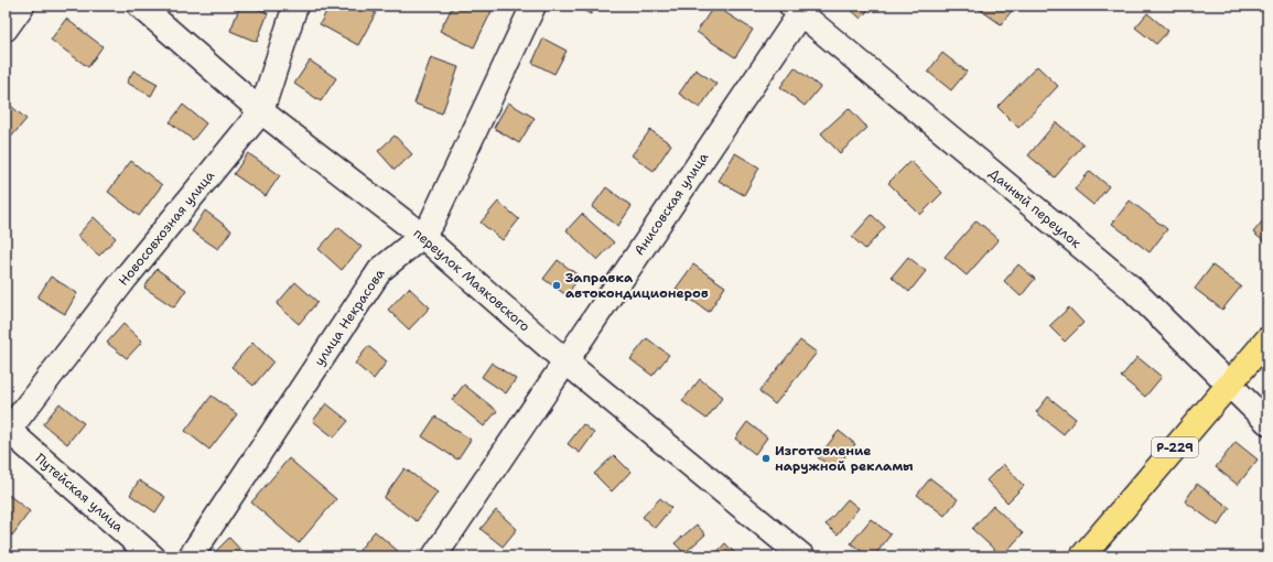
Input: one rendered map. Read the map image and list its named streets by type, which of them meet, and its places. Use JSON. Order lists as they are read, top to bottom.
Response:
{
  "streets": {
    "main road": ["Р-229"],
    "street": [
      "Анисовская улица",
      "Дачный переулок",
      "Новосовхозная улица",
      "переулок Маяковского",
      "улица Некрасова",
      "Путейская улица"
    ]
  },
  "crossings": [
    ["Анисовская улица", "Дачный переулок"],
    ["Анисовская улица", "переулок Маяковского"],
    ["Дачный переулок", "Р-229"],
    ["Новосовхозная улица", "переулок Маяковского"],
    ["Новосовхозная улица", "Путейская улица"],
    ["переулок Маяковского", "улица Некрасова"]
  ],
  "places": ["Заправка автокондиционеров", "Изготовление наружной рекламы"]
}
